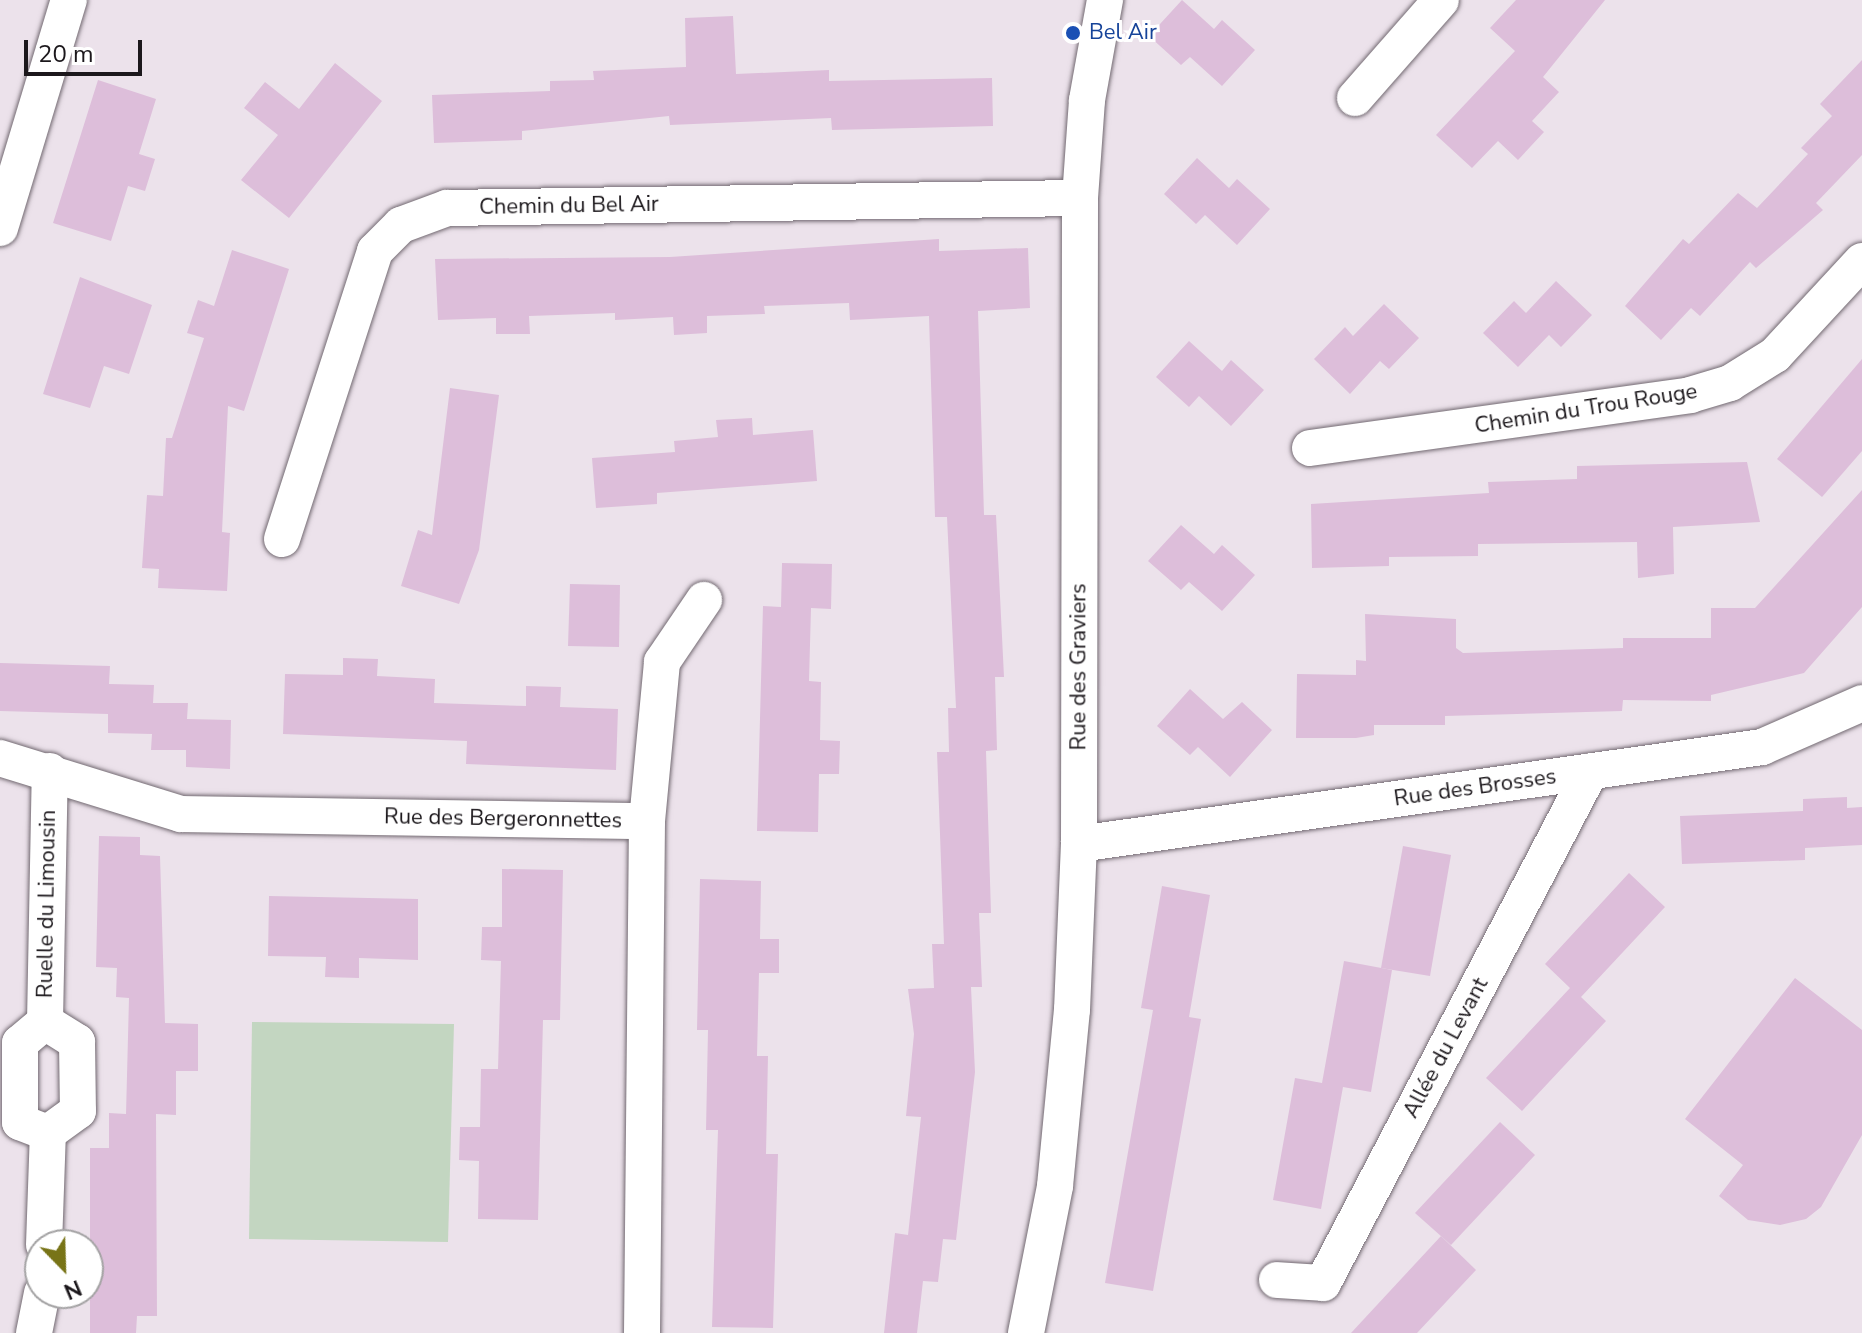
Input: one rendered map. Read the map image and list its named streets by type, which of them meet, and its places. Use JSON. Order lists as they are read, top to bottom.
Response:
{
  "streets": {
    "street": [
      "Chemin du Bel Air",
      "Chemin du Trou Rouge",
      "Rue des Graviers",
      "Rue des Brosses",
      "Rue des Bergeronnettes",
      "Ruelle du Limousin",
      "Allée du Levant"
    ]
  },
  "crossings": [
    ["Chemin du Bel Air", "Rue des Graviers"],
    ["Rue des Graviers", "Rue des Brosses"],
    ["Rue des Brosses", "Allée du Levant"],
    ["Rue des Bergeronnettes", "Ruelle du Limousin"]
  ],
  "places": ["Bel Air"],
  "scale_bar": "20 m",
  "north": "bottom right"
}
